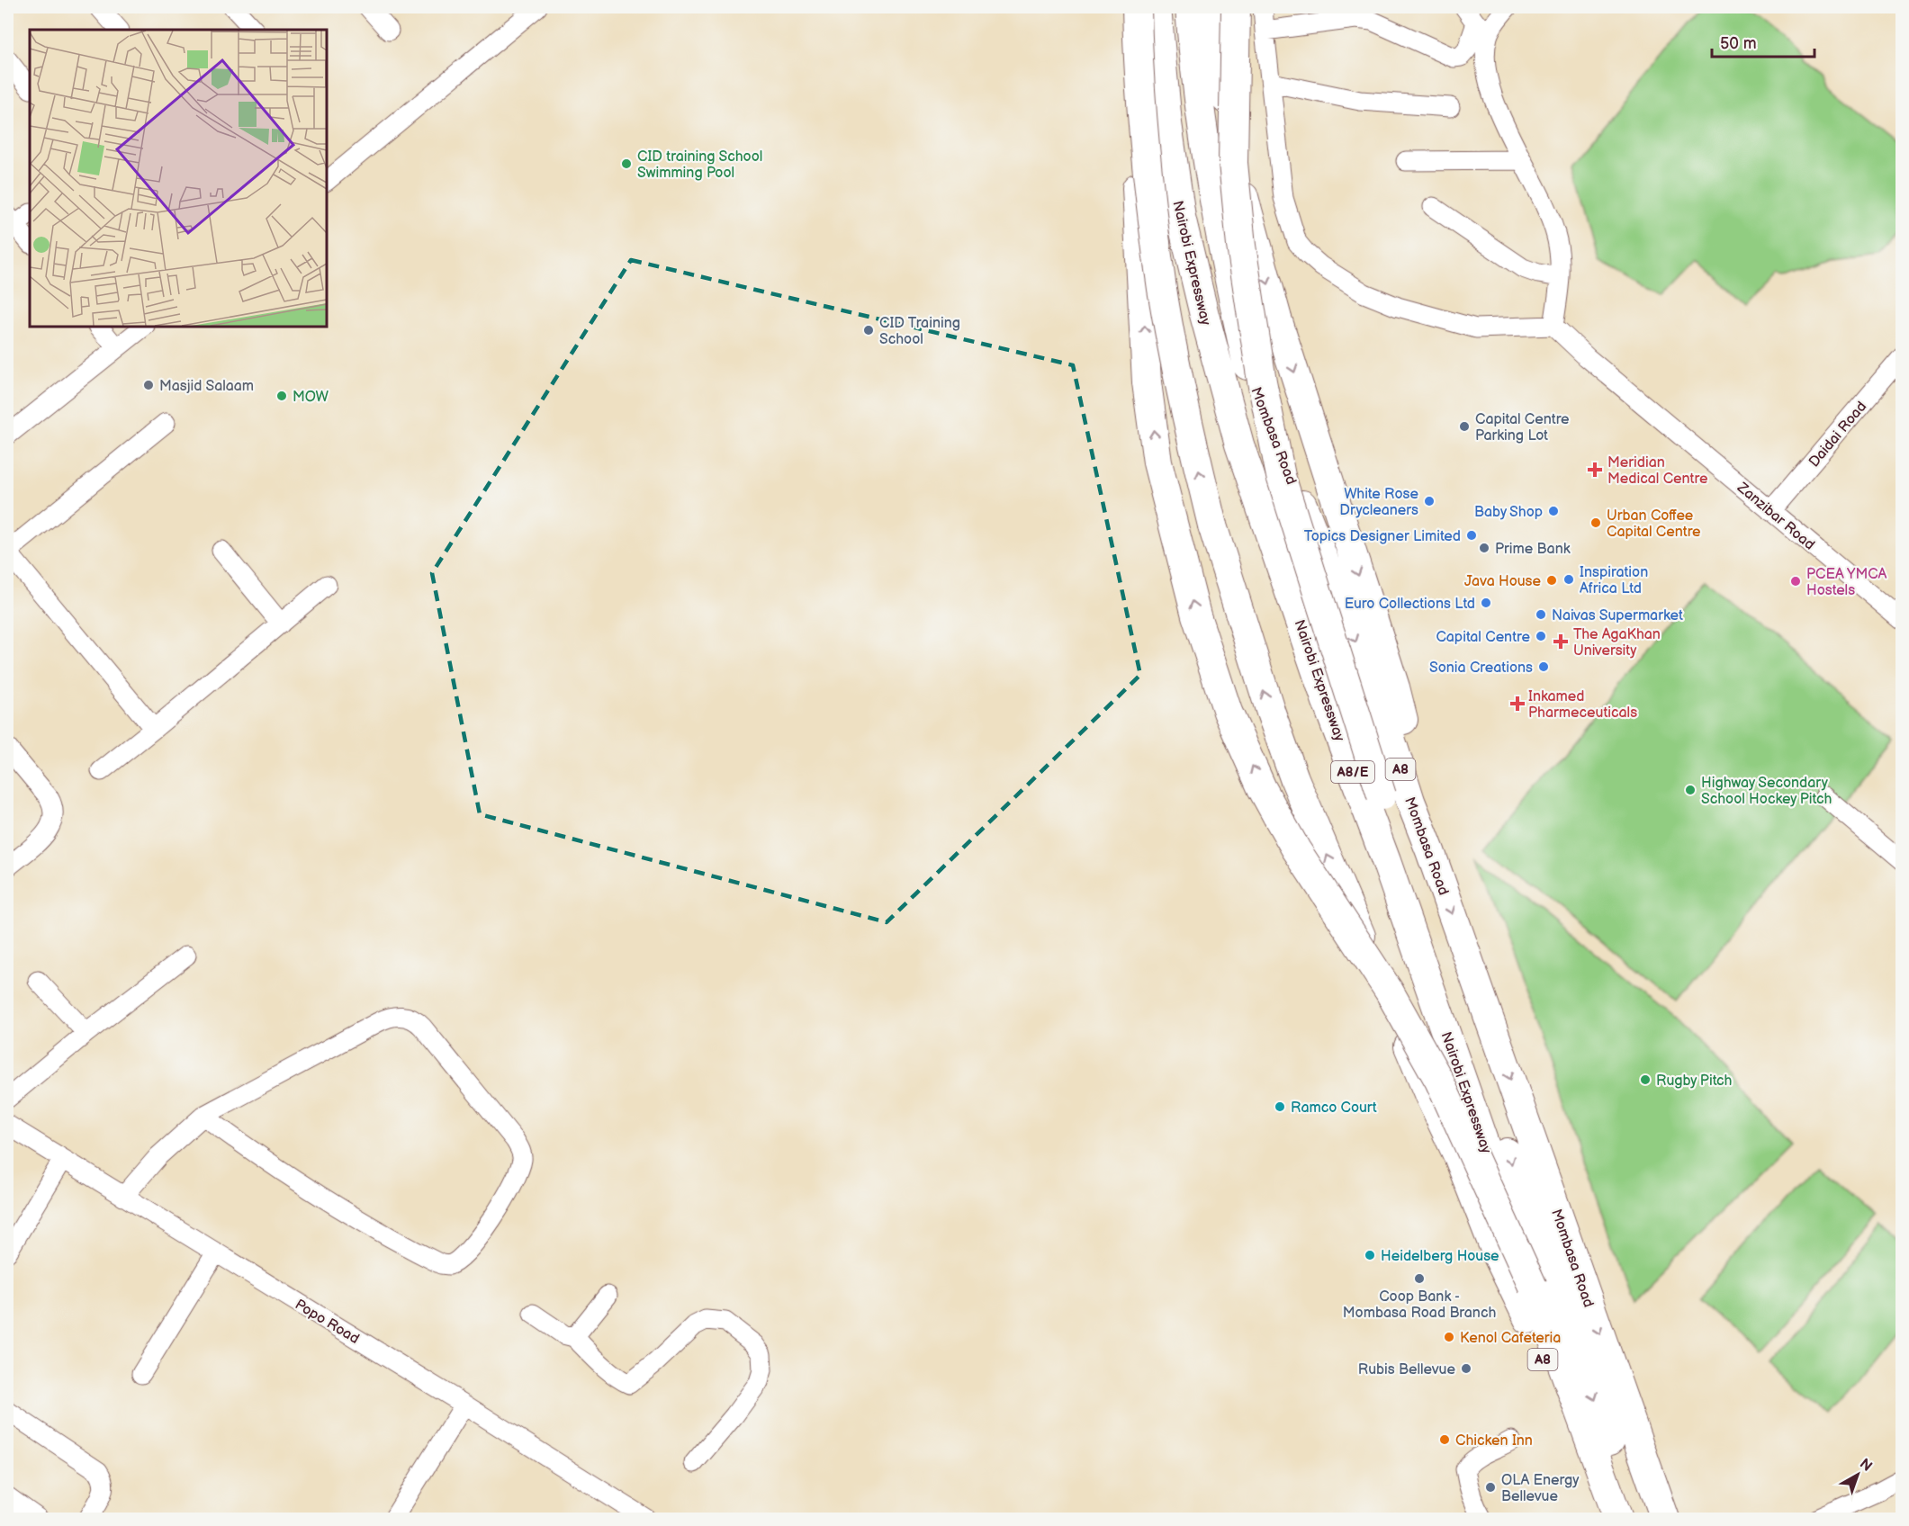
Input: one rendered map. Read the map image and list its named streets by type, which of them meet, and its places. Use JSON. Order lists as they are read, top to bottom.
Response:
{
  "streets": {
    "highway": [
      "Nairobi Expressway",
      "Mombasa Road",
      "A8",
      "A8/E"
    ],
    "street": ["Daidai Road", "Zanzibar Road", "Popo Road"]
  },
  "crossings": [
    ["Daidai Road", "Zanzibar Road"]
  ],
  "places": {
    "other": [
      "CID training School Swimming Pool",
      "CID Training School",
      "Masjid Salaam",
      "MOW",
      "Capital Centre Parking Lot",
      "White Rose Drycleaners",
      "Baby Shop",
      "Urban Coffee Capital Centre",
      "Topics Designer Limited",
      "Prime Bank",
      "Inspiration Africa Ltd",
      "Java House",
      "PCEA YMCA Hostels",
      "Euro Collections Ltd",
      "Naivas Supermarket",
      "Capital Centre",
      "Sonia Creations",
      "Highway Secondary School Hockey Pitch",
      "Rugby Pitch",
      "Ramco Court",
      "Heidelberg House",
      "Coop Bank - Mombasa Road Branch",
      "Kenol Cafeteria",
      "Rubis Bellevue",
      "Chicken Inn",
      "OLA Energy Bellevue"
    ],
    "health": ["Meridian Medical Centre", "The AgaKhan University", "Inkamed Pharmeceuticals"]
  },
  "scale_bar": "50 m",
  "north": "top right"
}
